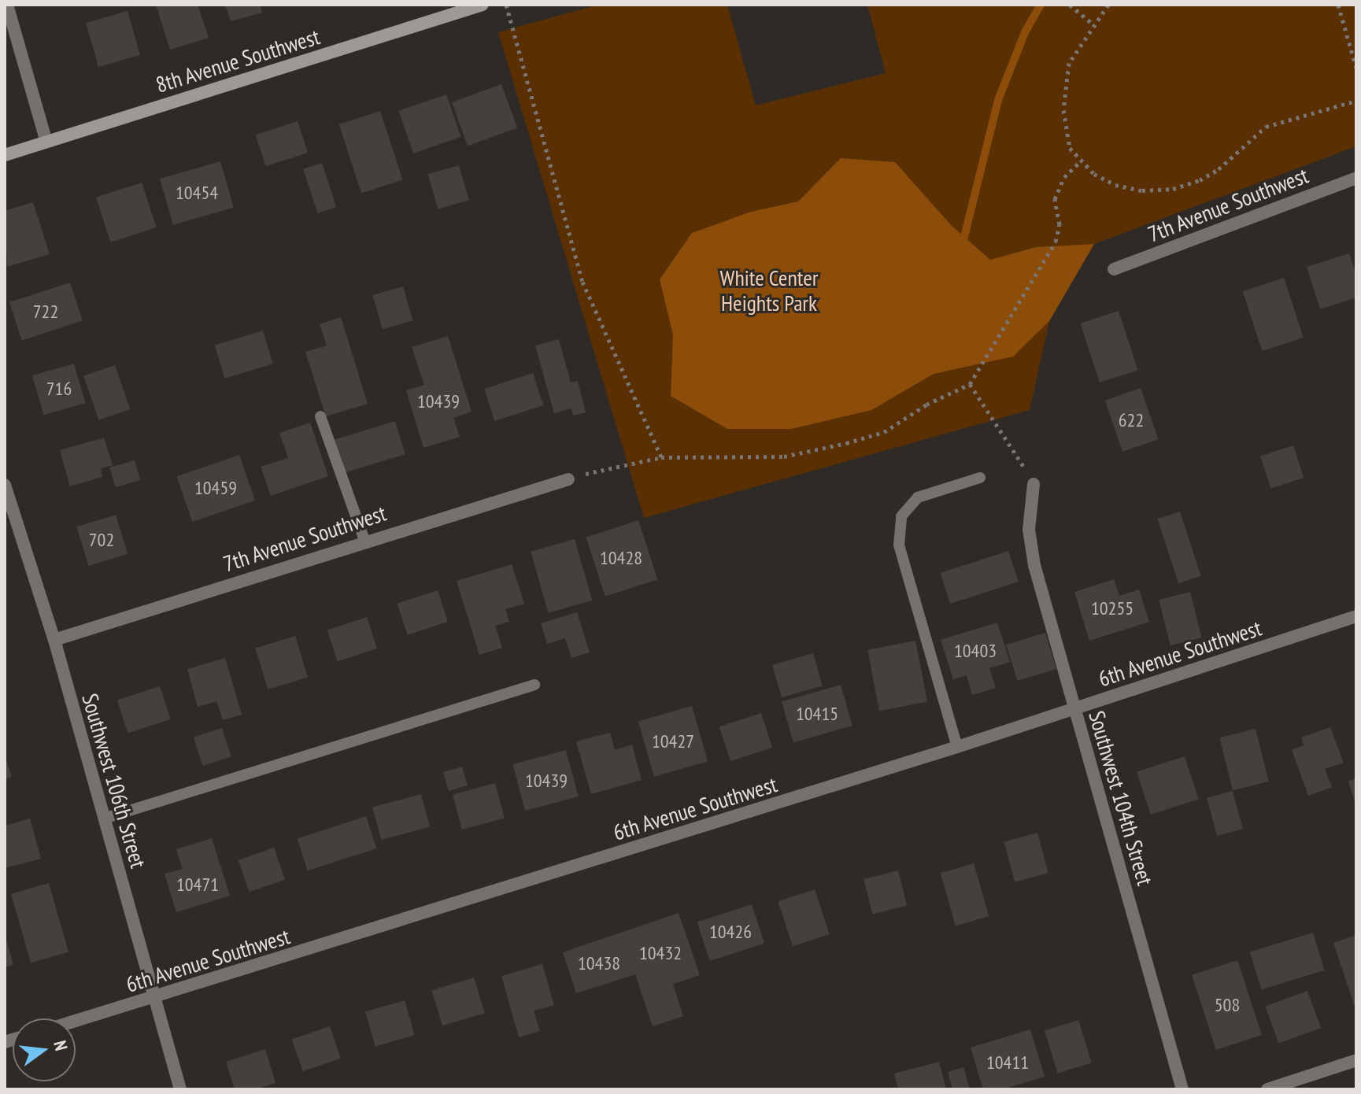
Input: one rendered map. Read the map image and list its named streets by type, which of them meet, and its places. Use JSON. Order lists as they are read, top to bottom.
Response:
{
  "streets": {
    "street": [
      "8th Avenue Southwest",
      "7th Avenue Southwest",
      "6th Avenue Southwest",
      "Southwest 106th Street",
      "Southwest 104th Street"
    ]
  },
  "crossings": [
    ["7th Avenue Southwest", "Southwest 106th Street"],
    ["6th Avenue Southwest", "Southwest 106th Street"],
    ["6th Avenue Southwest", "Southwest 104th Street"]
  ],
  "parks": ["White Center Heights Park"],
  "house_numbers": [
    "10454",
    "722",
    "716",
    "10439",
    "622",
    "10459",
    "702",
    "10428",
    "10255",
    "10403",
    "10415",
    "10427",
    "10439",
    "10471",
    "10426",
    "10432",
    "10438",
    "508",
    "10411"
  ],
  "north": "right"
}
